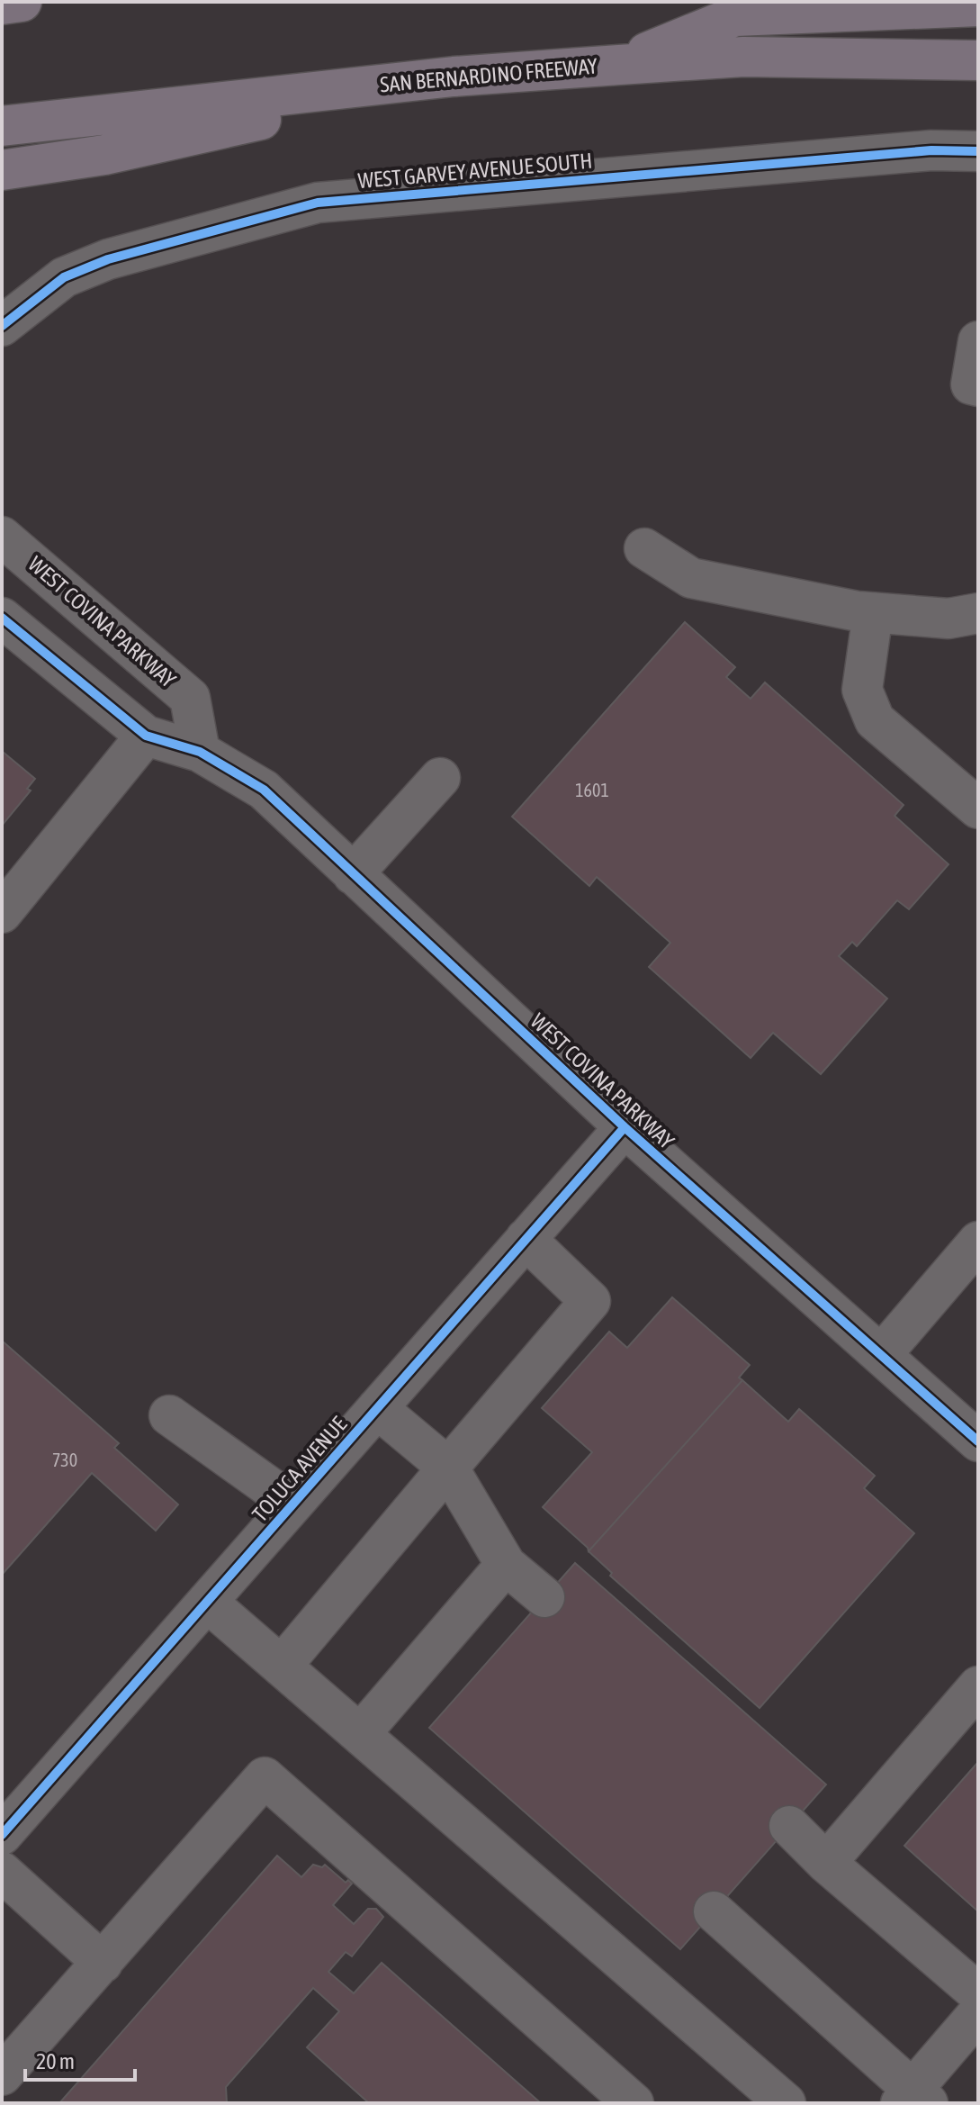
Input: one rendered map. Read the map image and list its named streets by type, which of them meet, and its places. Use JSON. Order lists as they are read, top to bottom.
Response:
{
  "streets": {
    "highway": ["SAN BERNARDINO FREEWAY"],
    "street": ["WEST GARVEY AVENUE SOUTH", "WEST COVINA PARKWAY", "TOLUCA AVENUE"]
  },
  "crossings": [
    ["WEST COVINA PARKWAY", "TOLUCA AVENUE"]
  ],
  "house_numbers": ["1601", "730"],
  "scale_bar": "20 m"
}
